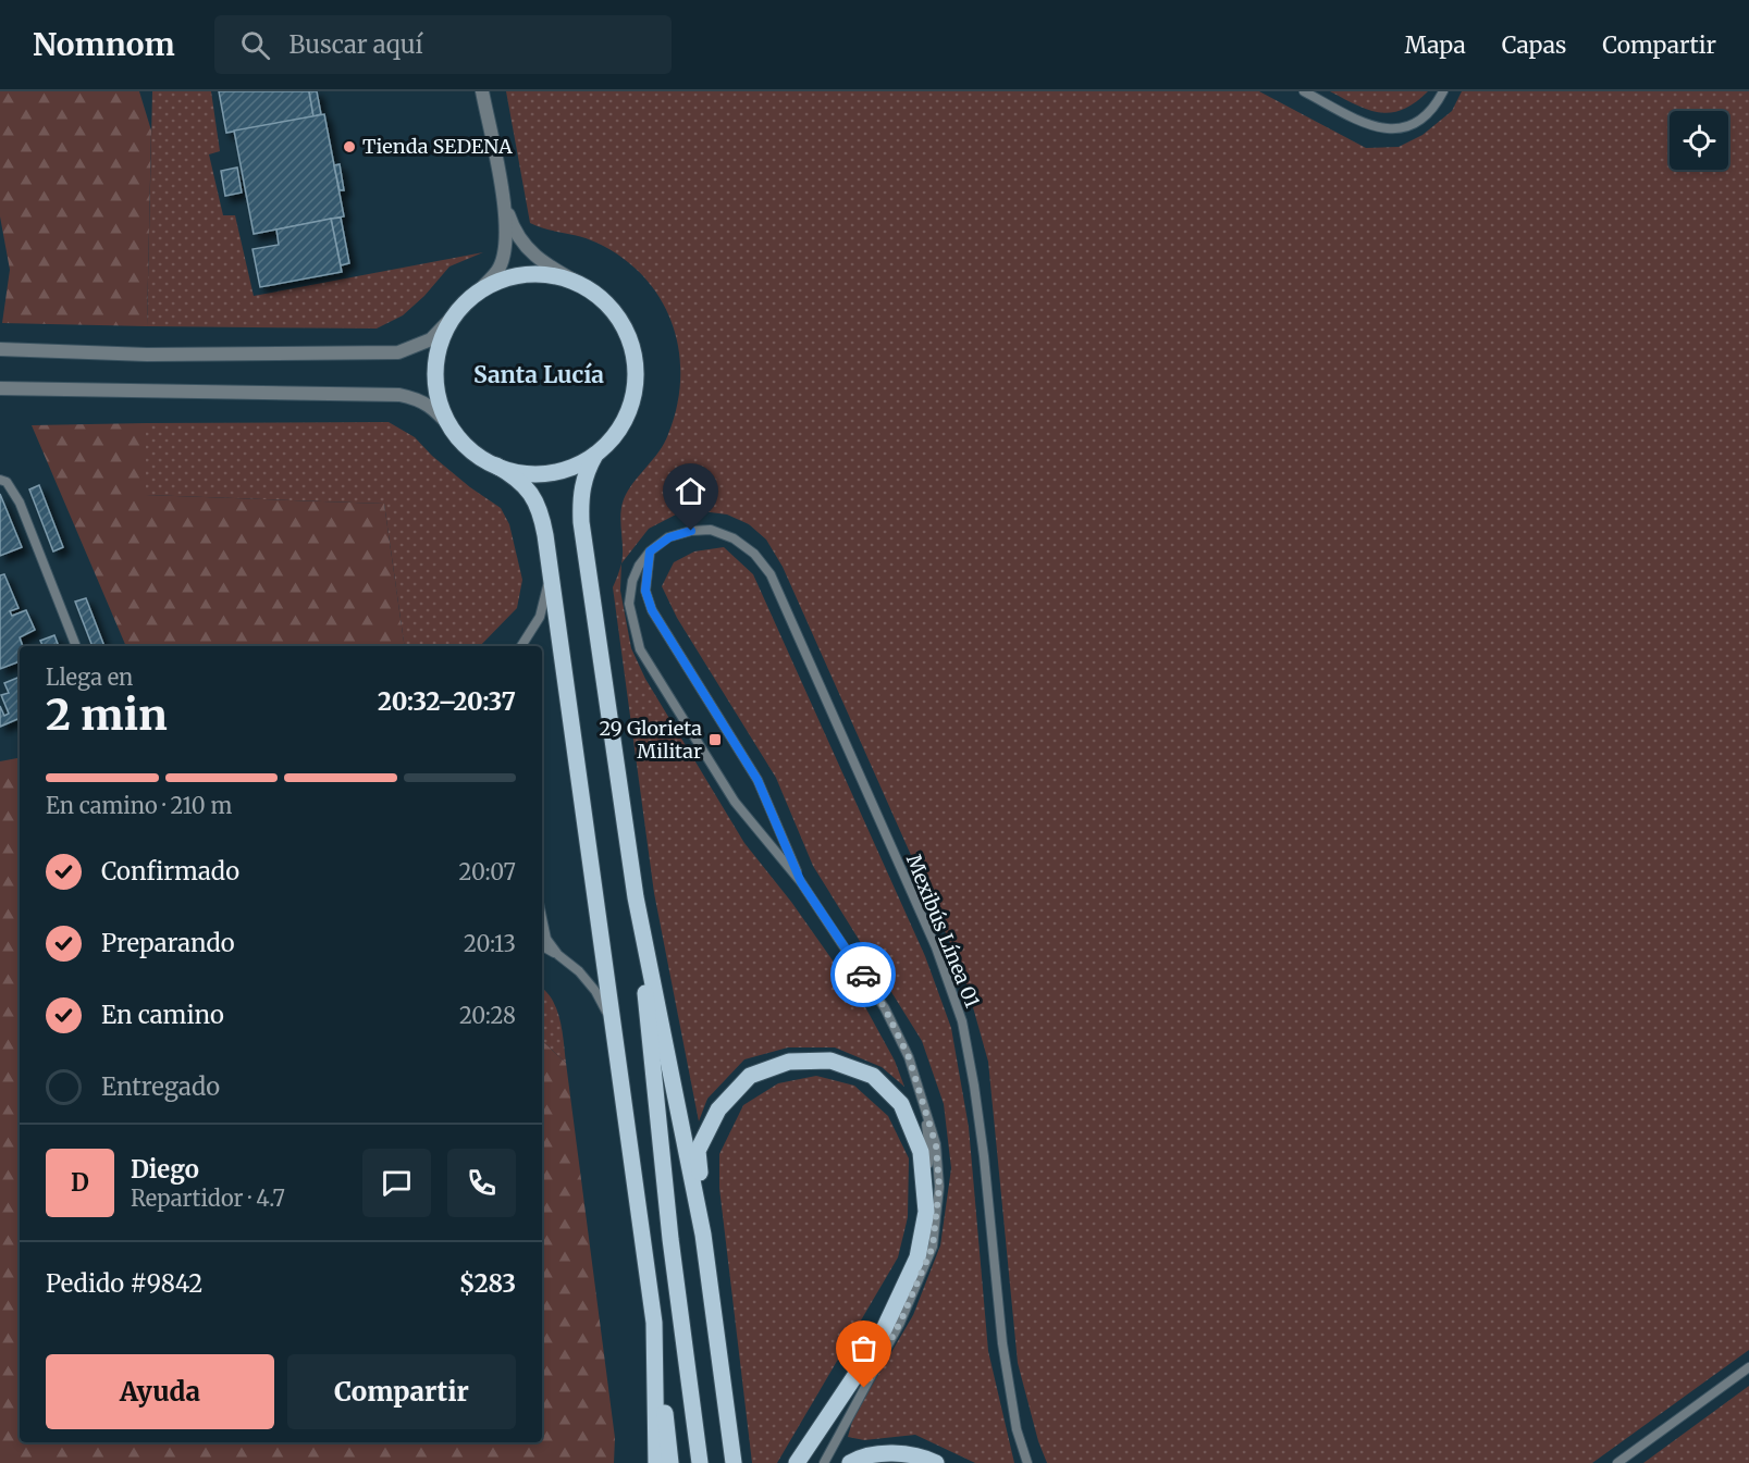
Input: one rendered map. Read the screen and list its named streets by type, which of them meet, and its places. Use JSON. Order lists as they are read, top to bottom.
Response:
{
  "streets": {
    "lane": ["Mexibús Línea 01"]
  },
  "districts": ["Santa Lucía"],
  "places": {
    "other": ["Tienda SEDENA"],
    "transit": ["29 Glorieta Militar"]
  },
  "page": {
    "header": "Nomnom",
    "search": "Buscar aquí",
    "nav": ["Mapa", "Capas", "Compartir"],
    "heading": ["2 min", "Llega en", "20:32–20:37"],
    "panel": [
      "Diego",
      "Repartidor · 4.7",
      "Pedido #9842",
      "$283"
    ],
    "bar": "En camino · 210 m",
    "list": [
      ["Confirmado", "20:07"],
      ["Preparando", "20:13"],
      ["En camino", "20:28"],
      "Entregado"
    ],
    "round": "D",
    "buttons": ["Ayuda", "Compartir"]
  }
}
